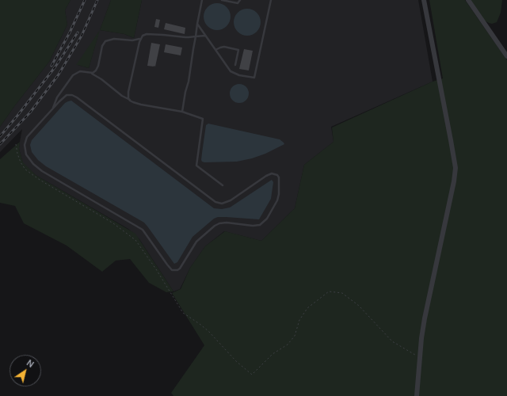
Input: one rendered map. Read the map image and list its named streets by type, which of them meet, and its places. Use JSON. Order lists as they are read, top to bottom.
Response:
{
  "north": "top right"
}
